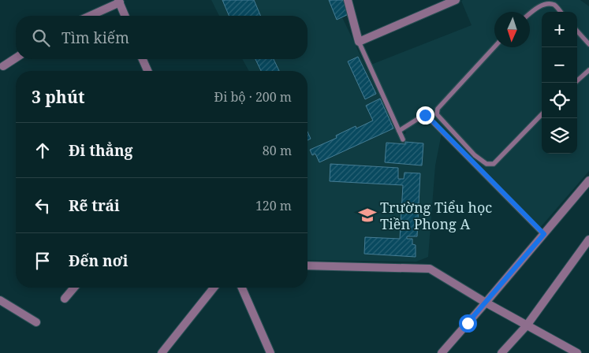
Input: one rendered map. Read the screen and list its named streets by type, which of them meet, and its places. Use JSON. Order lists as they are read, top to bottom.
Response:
{
  "places": {
    "school or university": ["Trường Tiểu học Tiền Phong A"]
  },
  "north": "bottom",
  "page": {
    "map_buttons": ["+", "−"],
    "search": "Tìm kiếm",
    "heading": ["3 phút", "Đi bộ · 200 m"],
    "list": [
      ["Đi thẳng", "80 m"],
      ["Rẽ trái", "120 m"],
      "Đến nơi"
    ]
  }
}
